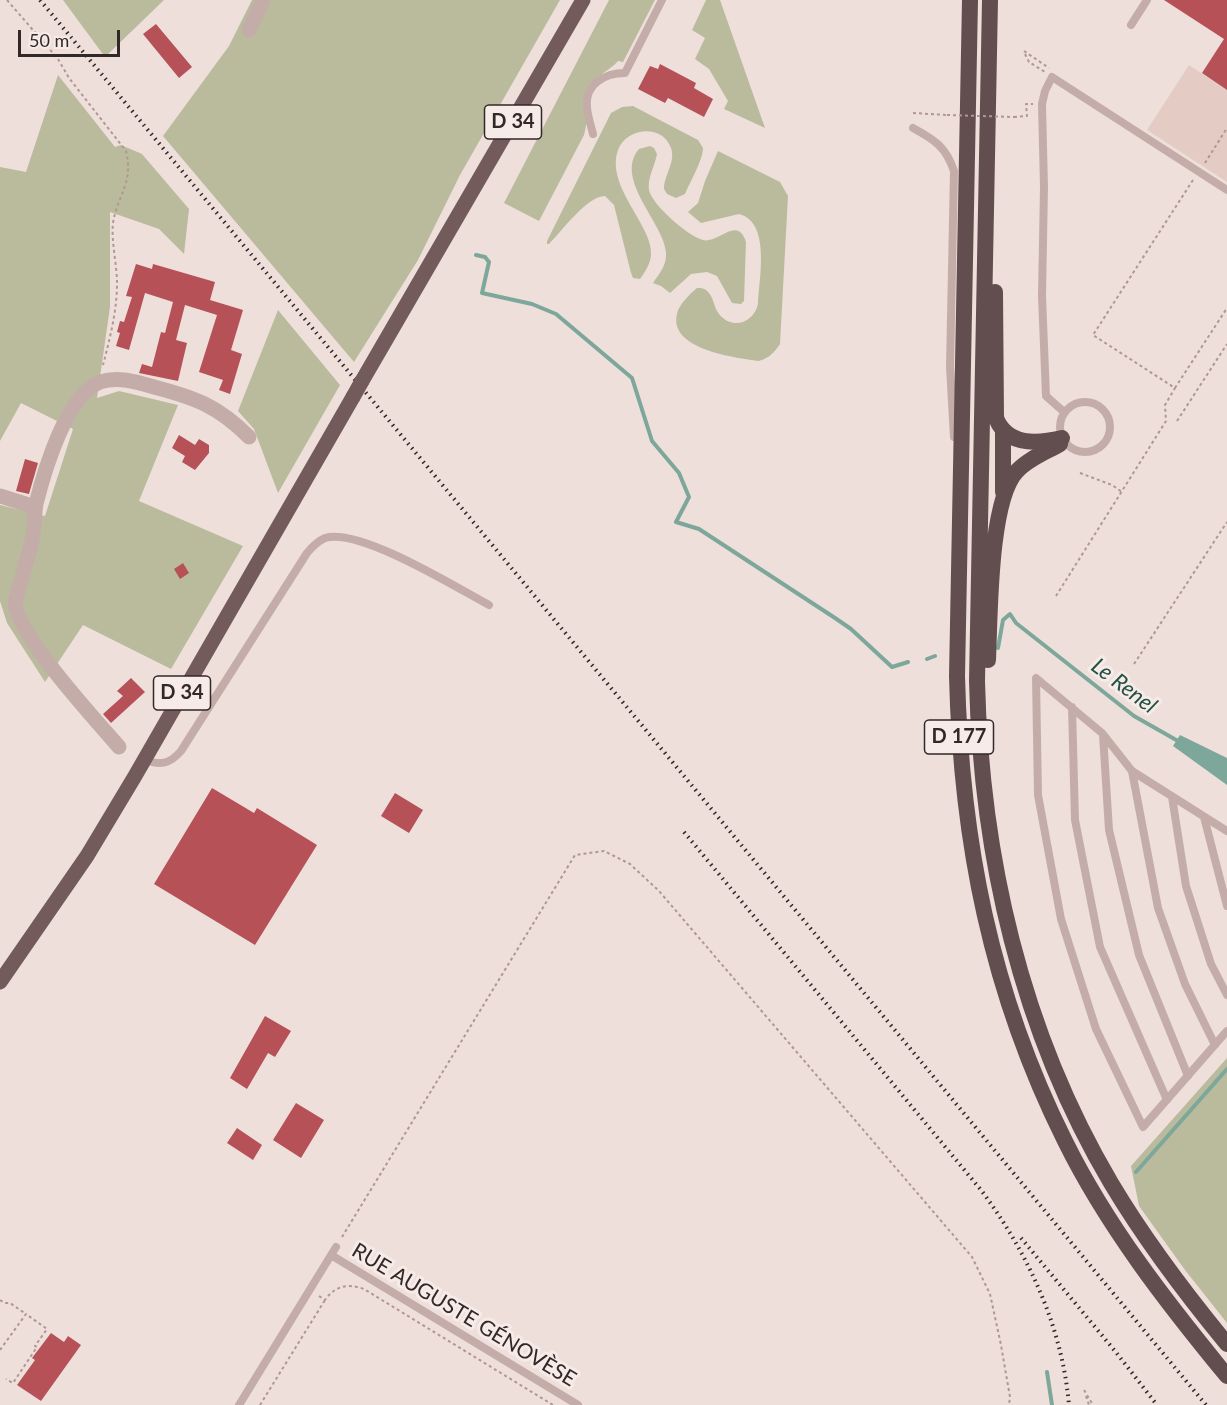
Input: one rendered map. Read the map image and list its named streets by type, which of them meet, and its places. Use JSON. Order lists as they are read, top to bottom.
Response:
{
  "streets": {
    "highway": ["D 177"],
    "main road": ["D 34"],
    "lane": ["RUE AUGUSTE GÉNOVÈSE"]
  },
  "water": ["Le Renel"],
  "scale_bar": "50 m"
}
